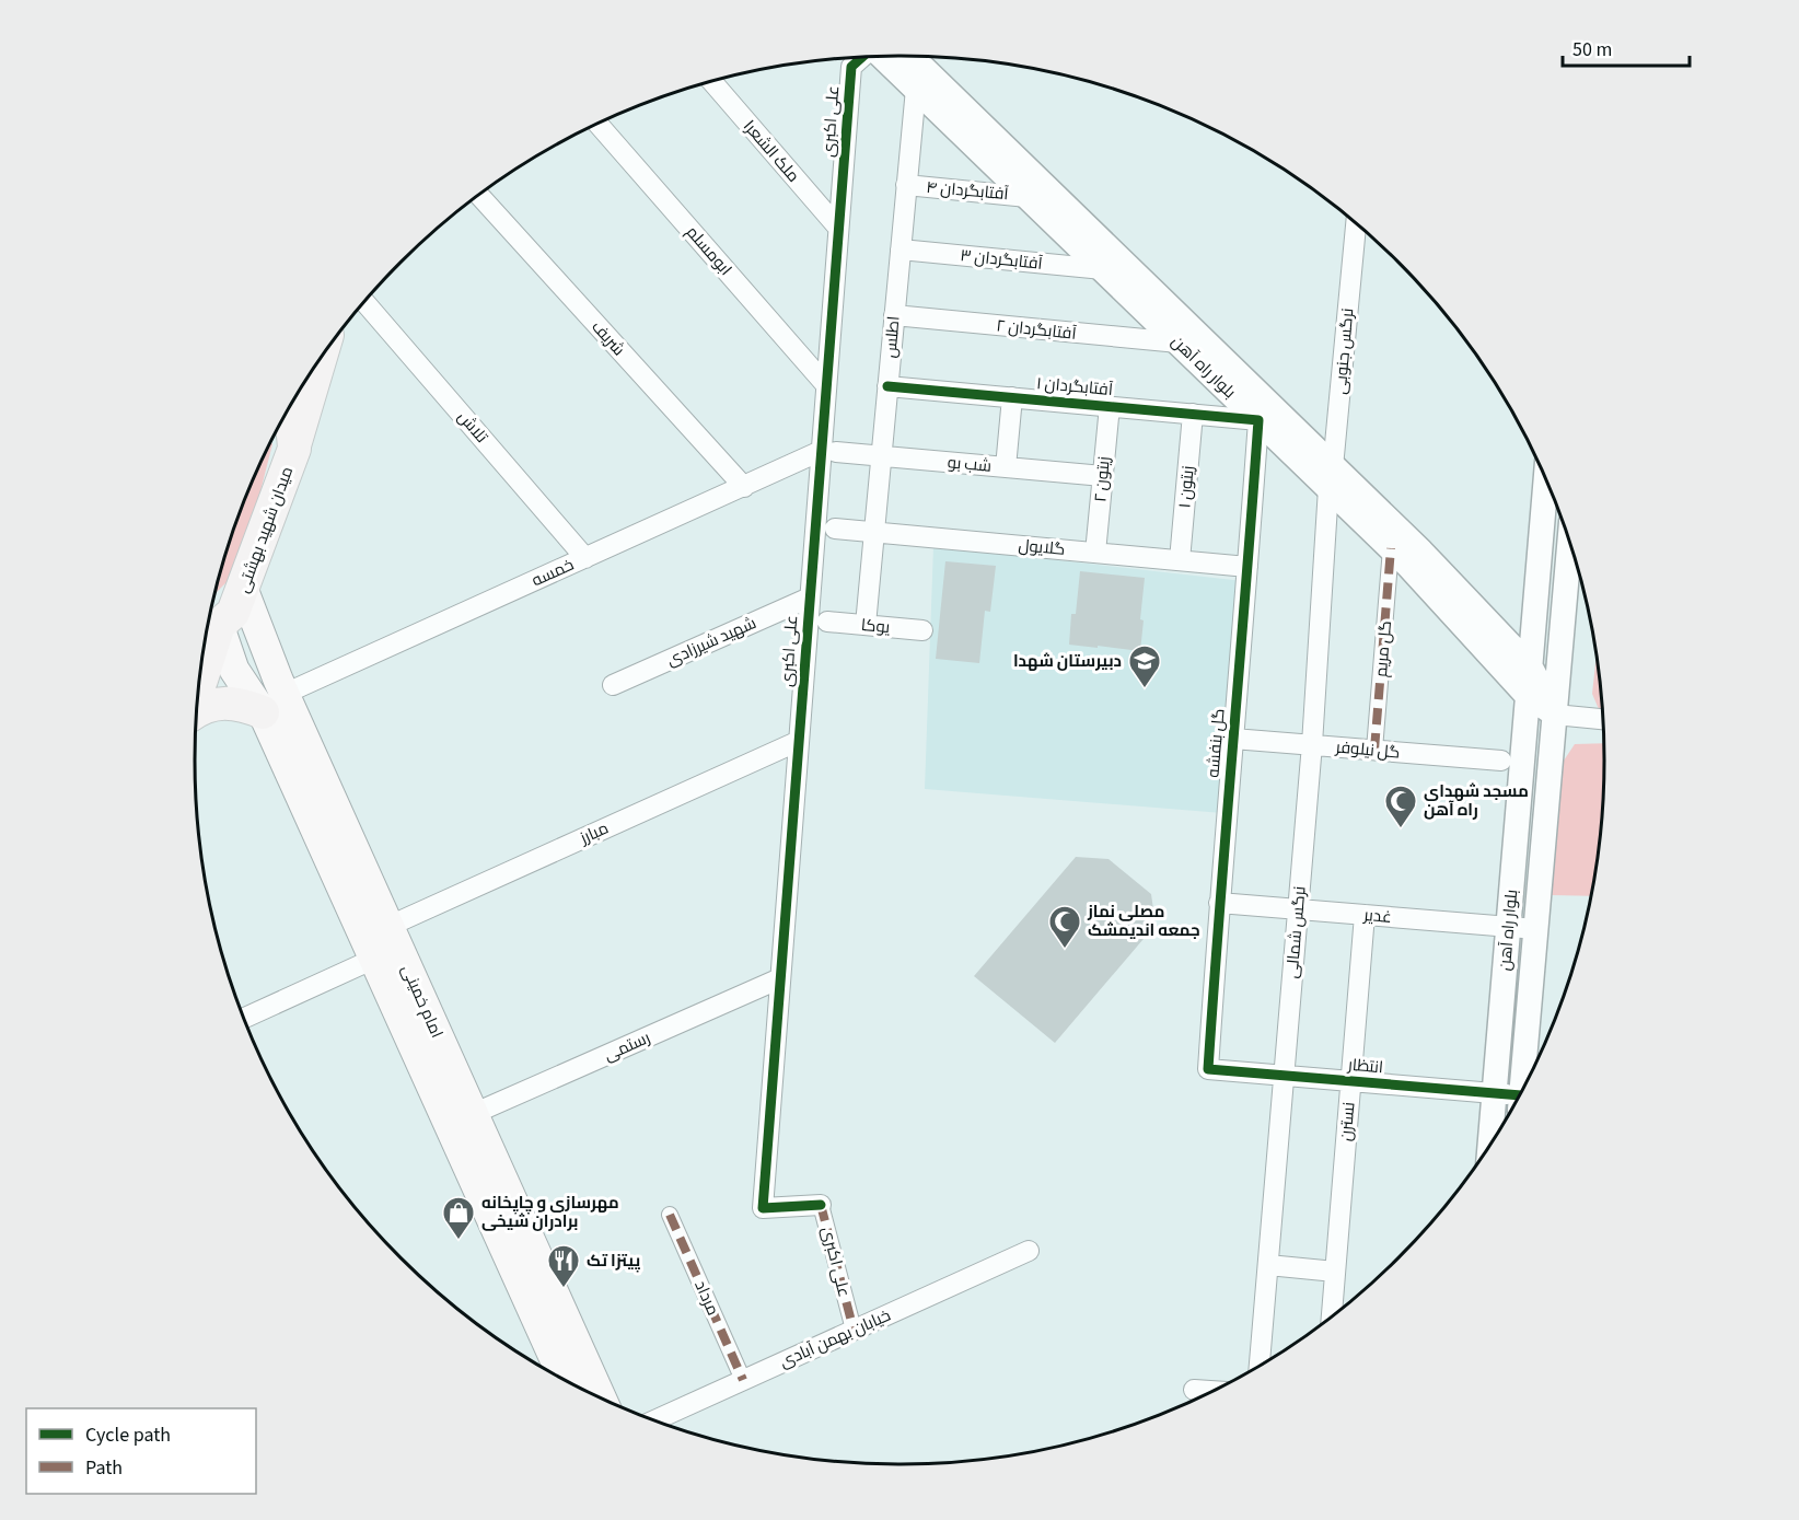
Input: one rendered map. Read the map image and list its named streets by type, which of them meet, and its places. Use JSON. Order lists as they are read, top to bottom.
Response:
{
  "streets": {
    "main road": ["میدان شهید بهشتی", "امام خمینی"],
    "street": [
      "علی اکبری",
      "ملک الشعرا",
      "آفتابگردان ۴",
      "ابومسلم",
      "آفتابگردان ۳",
      "آفتابگردان ۲",
      "اطلس",
      "شریف",
      "نرگس جنوبی",
      "بلوار راه آهن",
      "آفتابگردان ۱",
      "تلاش",
      "شب بو",
      "زیتون ۲",
      "زیتون ۱",
      "گلایول",
      "خمسه",
      "یوکا",
      "شهید شیرزادی",
      "گل مریم",
      "گل بنفشه",
      "گل نیلوفر",
      "مبارز",
      "غدیر",
      "نرگس شمالی",
      "رستمی",
      "انتظار",
      "نسترن",
      "مرداد",
      "خیابان بهمن آبادی"
    ]
  },
  "crossings": [
    ["علی اکبری", "ملک الشعرا"],
    ["علی اکبری", "ابومسلم"],
    ["علی اکبری", "شب بو"],
    ["علی اکبری", "خمسه"],
    ["علی اکبری", "شهید شیرزادی"],
    ["علی اکبری", "مبارز"],
    ["علی اکبری", "رستمی"],
    ["علی اکبری", "خیابان بهمن آبادی"],
    ["آفتابگردان ۴", "اطلس"],
    ["آفتابگردان ۴", "بلوار راه آهن"],
    ["آفتابگردان ۳", "اطلس"],
    ["آفتابگردان ۳", "بلوار راه آهن"],
    ["آفتابگردان ۲", "اطلس"],
    ["آفتابگردان ۲", "بلوار راه آهن"],
    ["اطلس", "بلوار راه آهن"],
    ["اطلس", "آفتابگردان ۱"],
    ["اطلس", "شب بو"],
    ["اطلس", "گلایول"],
    ["اطلس", "یوکا"],
    ["شریف", "خمسه"],
    ["نرگس جنوبی", "بلوار راه آهن"],
    ["نرگس جنوبی", "نرگس شمالی"],
    ["بلوار راه آهن", "آفتابگردان ۱"],
    ["بلوار راه آهن", "گل مریم"],
    ["بلوار راه آهن", "گل بنفشه"],
    ["بلوار راه آهن", "غدیر"],
    ["بلوار راه آهن", "نرگس شمالی"],
    ["بلوار راه آهن", "انتظار"],
    ["آفتابگردان ۱", "زیتون ۲"],
    ["آفتابگردان ۱", "زیتون ۱"],
    ["آفتابگردان ۱", "گل بنفشه"],
    ["تلاش", "خمسه"],
    ["شب بو", "زیتون ۲"],
    ["شب بو", "خمسه"],
    ["زیتون ۲", "گلایول"],
    ["زیتون ۱", "گلایول"],
    ["میدان شهید بهشتی", "امام خمینی"],
    ["گلایول", "گل بنفشه"],
    ["خمسه", "امام خمینی"],
    ["گل مریم", "گل نیلوفر"],
    ["گل بنفشه", "گل نیلوفر"],
    ["گل بنفشه", "غدیر"],
    ["گل بنفشه", "انتظار"],
    ["گل نیلوفر", "نرگس شمالی"],
    ["مبارز", "امام خمینی"],
    ["غدیر", "نرگس شمالی"],
    ["غدیر", "نسترن"],
    ["نرگس شمالی", "انتظار"],
    ["امام خمینی", "رستمی"],
    ["انتظار", "نسترن"],
    ["مرداد", "خیابان بهمن آبادی"]
  ],
  "places": {
    "school or university": ["دبیرستان شهدا"],
    "mosque": ["مسجد شهدای راه آهن", "مصلی نماز جمعه اندیمشک"],
    "shop": ["مهرسازی و چاپخانه برادران شیخی"],
    "restaurant": ["پیتزا تک"]
  },
  "legend": ["Cycle path", "Path"],
  "scale_bar": "50 m"
}
